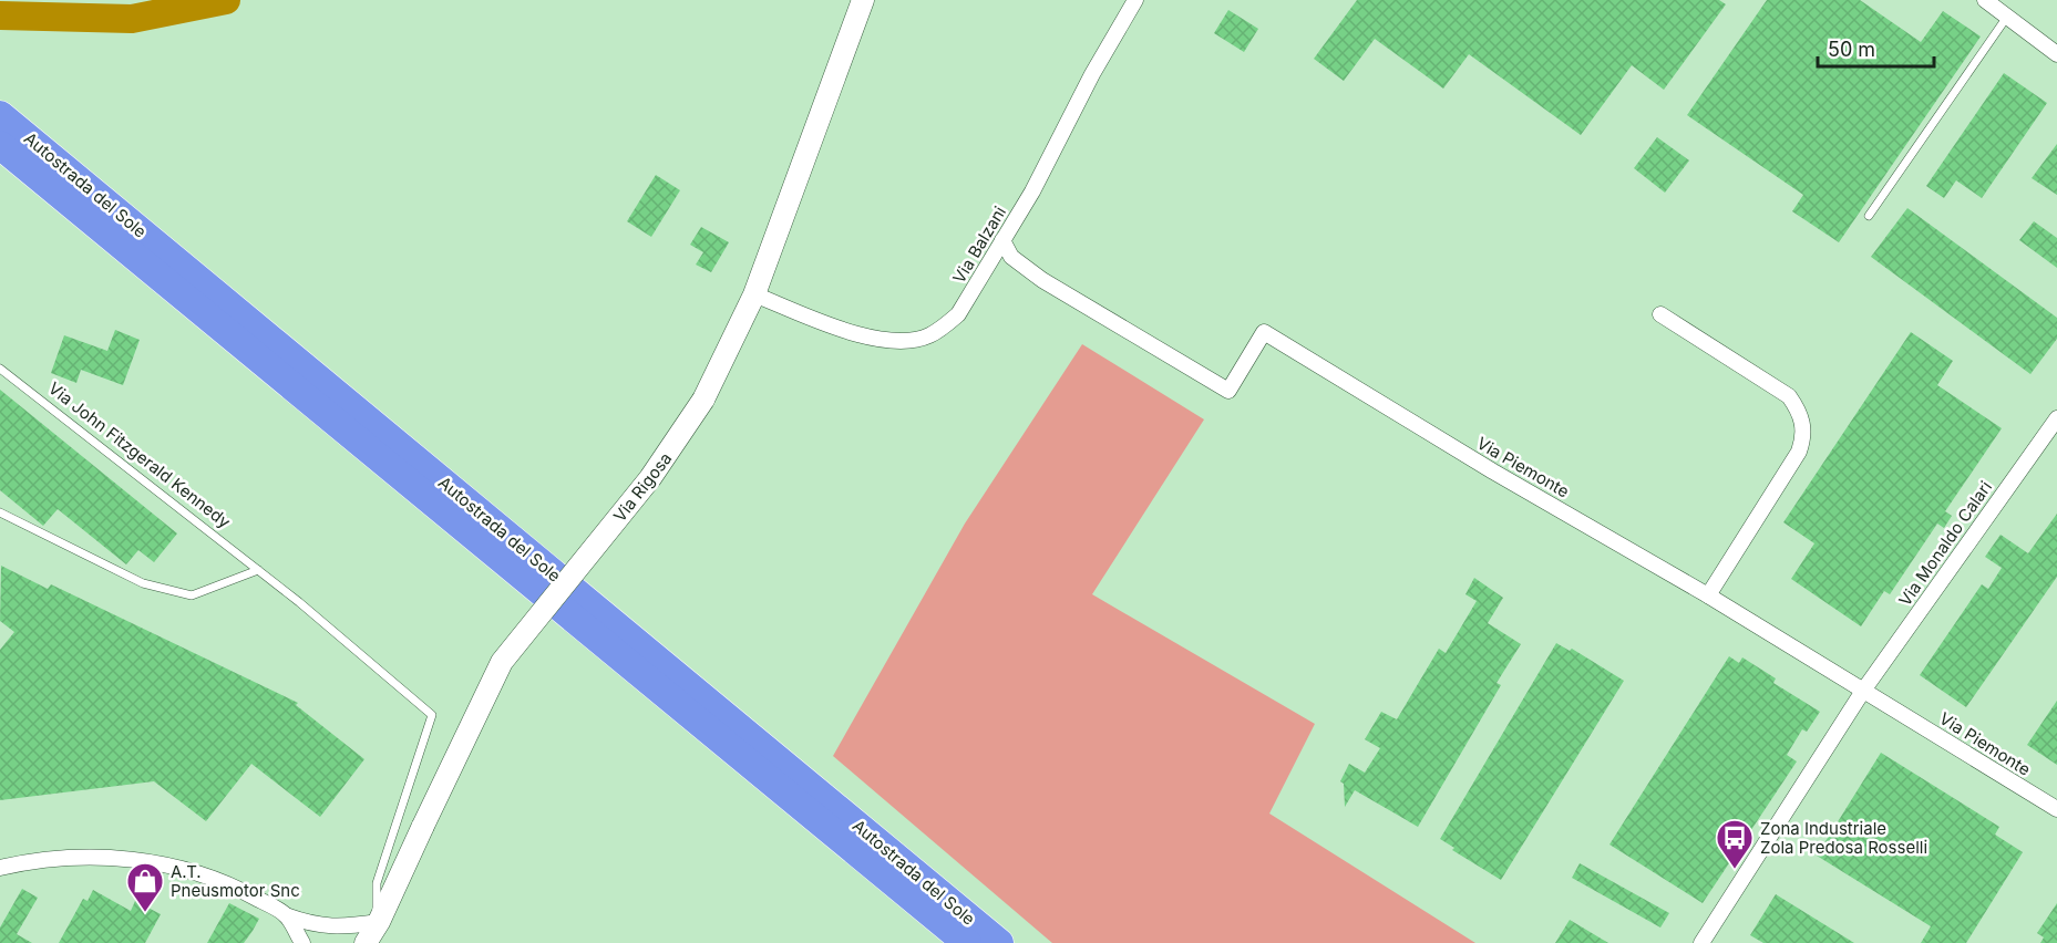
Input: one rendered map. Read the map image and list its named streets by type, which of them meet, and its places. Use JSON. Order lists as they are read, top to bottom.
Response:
{
  "streets": {
    "highway": ["Autostrada del Sole"],
    "main road": ["Via Rigosa"],
    "street": ["Via Balzani", "Via Piemonte", "Via Monaldo Calari"],
    "lane": ["Via John Fitzgerald Kennedy"]
  },
  "crossings": [
    ["Via Balzani", "Via Piemonte"],
    ["Via Balzani", "Via Rigosa"],
    ["Via John Fitzgerald Kennedy", "Via Rigosa"],
    ["Via Piemonte", "Via Monaldo Calari"]
  ],
  "places": {
    "bus stop": ["Zona Industriale Zola Predosa Rosselli"],
    "shop": ["A.T. Pneusmotor Snc"]
  },
  "scale_bar": "50 m"
}
